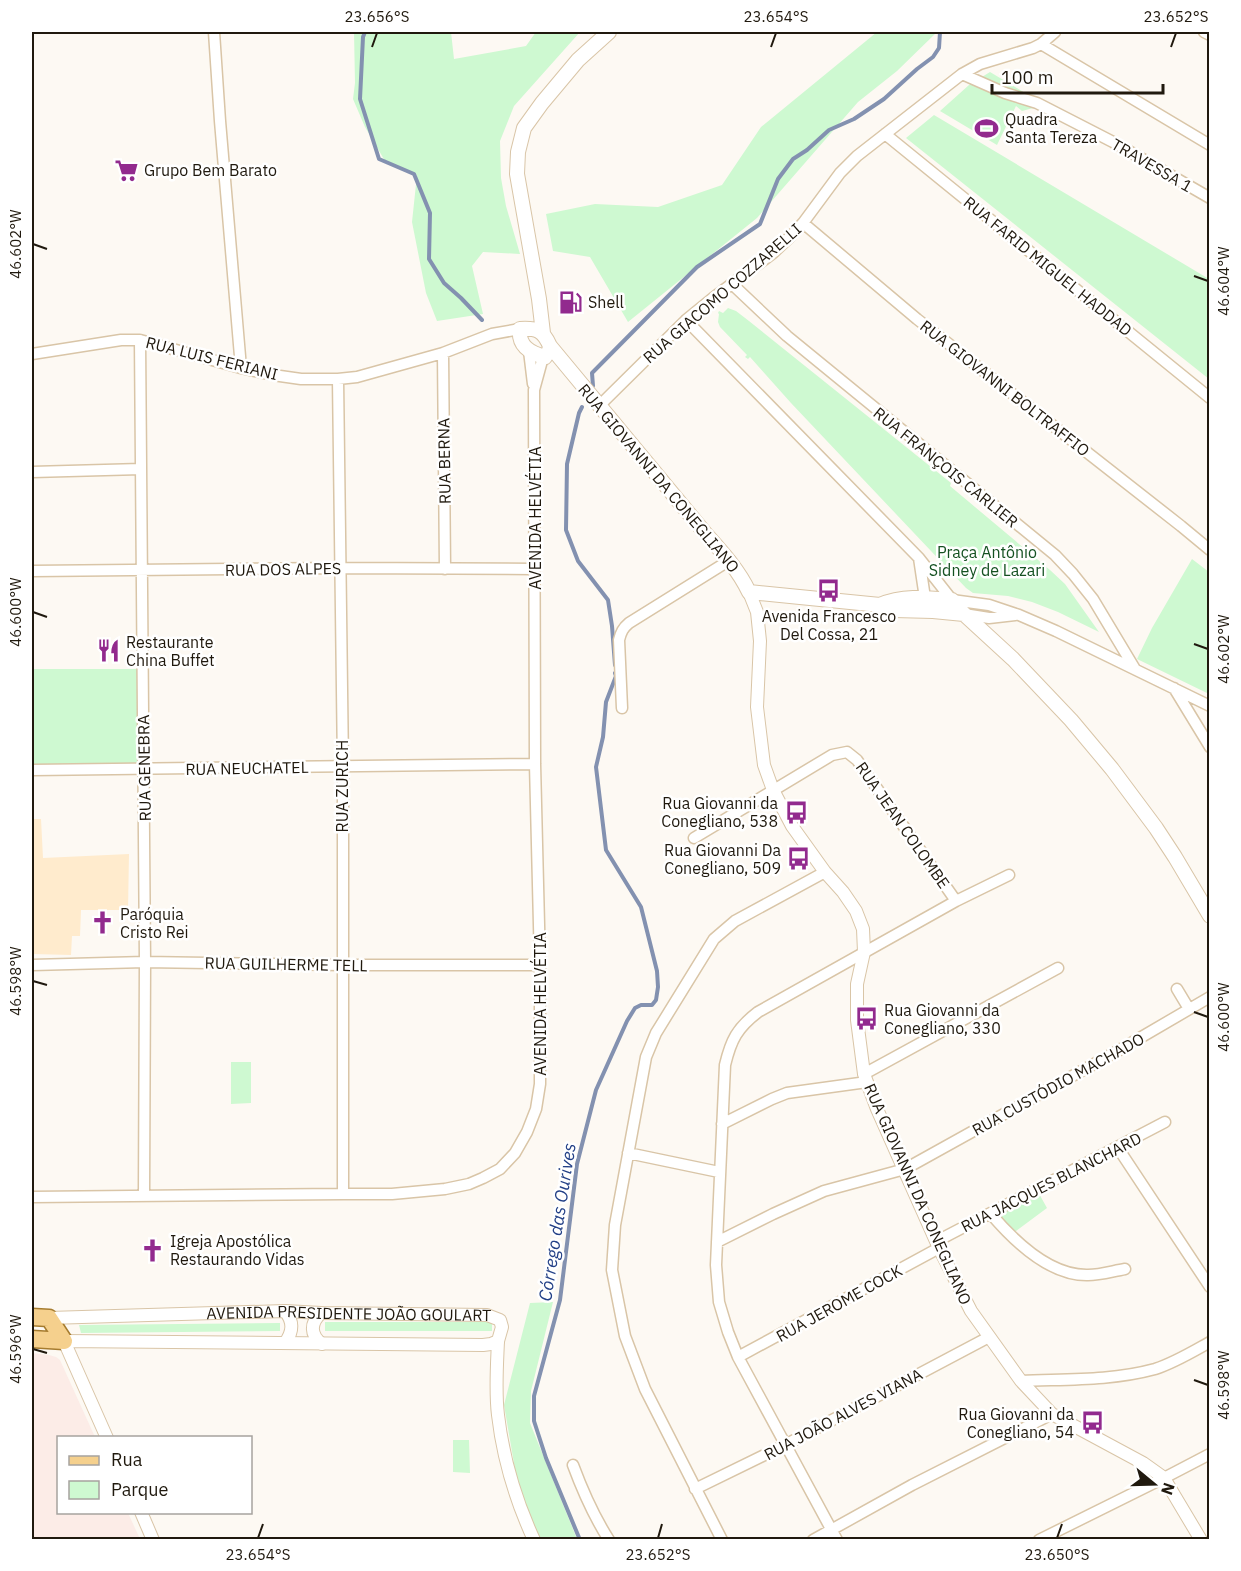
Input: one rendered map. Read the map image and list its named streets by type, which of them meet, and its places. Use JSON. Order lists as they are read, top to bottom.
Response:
{
  "streets": {
    "main road": ["RUA GIOVANNI DA CONEGLIANO", "AVENIDA PRESIDENTE JOÃO GOULART"],
    "street": [
      "TRAVESSA 1",
      "RUA FARID MIGUEL HADDAD",
      "RUA GIACOMO COZZARELLI",
      "RUA LUIS FERIANI",
      "RUA GIOVANNI BOLTRAFFIO",
      "RUA BERNA",
      "RUA FRANÇOIS CARLIER",
      "AVENIDA HELVÉTIA",
      "RUA DOS ALPES",
      "RUA GENEBRA",
      "RUA NEUCHATEL",
      "RUA ZURICH",
      "RUA JEAN COLOMBE",
      "RUA GUILHERME TELL",
      "RUA CUSTÓDIO MACHADO",
      "RUA JACQUES BLANCHARD",
      "RUA JEROME COCK",
      "RUA JOÃO ALVES VIANA"
    ]
  },
  "crossings": [
    ["TRAVESSA 1", "RUA GIACOMO COZZARELLI"],
    ["RUA FARID MIGUEL HADDAD", "RUA GIACOMO COZZARELLI"],
    ["RUA GIACOMO COZZARELLI", "RUA GIOVANNI BOLTRAFFIO"],
    ["RUA GIACOMO COZZARELLI", "RUA FRANÇOIS CARLIER"],
    ["RUA GIACOMO COZZARELLI", "RUA GIOVANNI DA CONEGLIANO"],
    ["RUA LUIS FERIANI", "RUA BERNA"],
    ["RUA LUIS FERIANI", "RUA GENEBRA"],
    ["RUA LUIS FERIANI", "RUA ZURICH"],
    ["RUA BERNA", "RUA DOS ALPES"],
    ["RUA GIOVANNI DA CONEGLIANO", "AVENIDA HELVÉTIA"],
    ["RUA GIOVANNI DA CONEGLIANO", "RUA JEAN COLOMBE"],
    ["RUA GIOVANNI DA CONEGLIANO", "RUA CUSTÓDIO MACHADO"],
    ["RUA GIOVANNI DA CONEGLIANO", "RUA JACQUES BLANCHARD"],
    ["RUA GIOVANNI DA CONEGLIANO", "RUA JEROME COCK"],
    ["RUA GIOVANNI DA CONEGLIANO", "RUA JOÃO ALVES VIANA"],
    ["AVENIDA HELVÉTIA", "RUA DOS ALPES"],
    ["AVENIDA HELVÉTIA", "RUA GENEBRA"],
    ["AVENIDA HELVÉTIA", "RUA NEUCHATEL"],
    ["AVENIDA HELVÉTIA", "RUA ZURICH"],
    ["AVENIDA HELVÉTIA", "RUA GUILHERME TELL"],
    ["RUA DOS ALPES", "RUA GENEBRA"],
    ["RUA DOS ALPES", "RUA ZURICH"],
    ["RUA GENEBRA", "RUA NEUCHATEL"],
    ["RUA GENEBRA", "RUA GUILHERME TELL"],
    ["RUA NEUCHATEL", "RUA ZURICH"],
    ["RUA ZURICH", "RUA GUILHERME TELL"],
    ["RUA JACQUES BLANCHARD", "RUA JEROME COCK"]
  ],
  "water": ["Córrego das Ourives"],
  "parks": ["Praça Antônio Sidney de Lazari"],
  "places": {
    "sports": ["Quadra Santa Tereza"],
    "supermarket": ["Grupo Bem Barato"],
    "fuel station": ["Shell"],
    "bus stop": [
      "Avenida Francesco Del Cossa, 21",
      "Rua Giovanni da Conegliano, 538",
      "Rua Giovanni Da Conegliano, 509",
      "Rua Giovanni da Conegliano, 330",
      "Rua Giovanni da Conegliano, 54"
    ],
    "restaurant": ["Restaurante China Buffet"],
    "church": ["Paróquia Cristo Rei", "Igreja Apostólica Restaurando Vidas"]
  },
  "legend": ["Rua", "Parque"],
  "scale_bar": "100 m",
  "north": "right",
  "coordinates": [
    "23.656°S",
    "23.654°S",
    "23.652°S",
    "46.602°W",
    "46.604°W",
    "46.600°W",
    "46.598°W",
    "46.596°W",
    "23.650°S"
  ]
}
